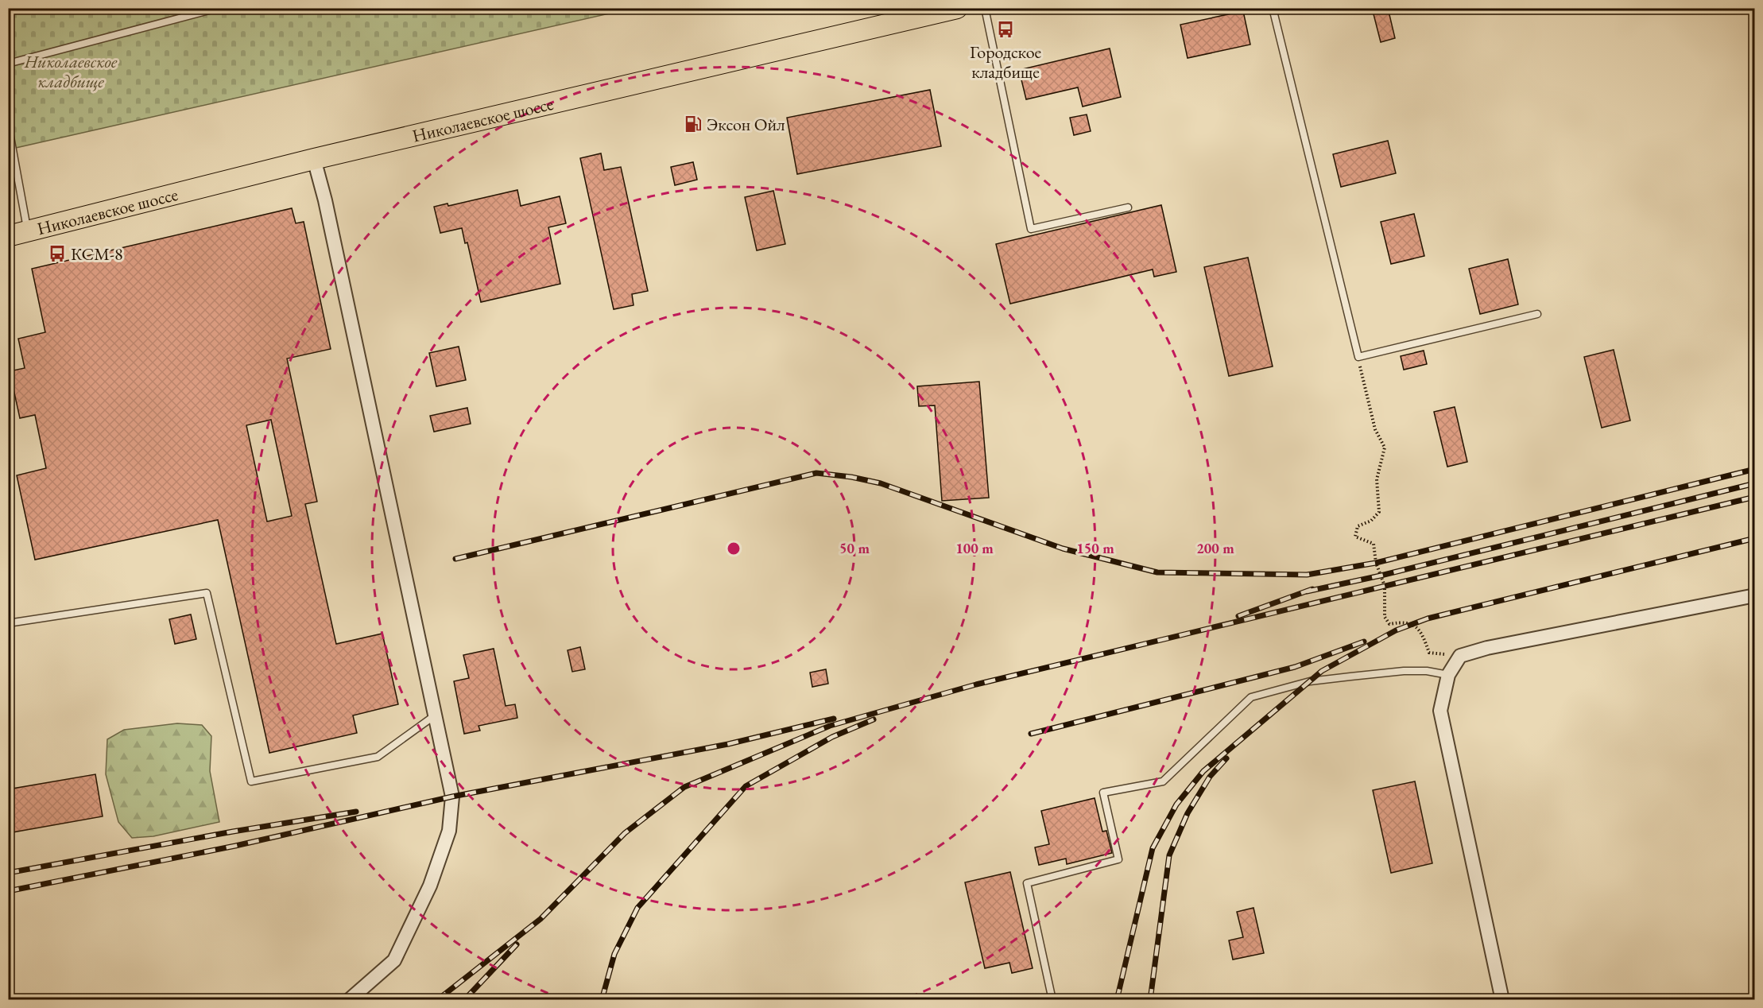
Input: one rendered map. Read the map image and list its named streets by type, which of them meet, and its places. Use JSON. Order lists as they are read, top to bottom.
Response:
{
  "streets": {
    "main road": ["Николаевское шоссе"]
  },
  "parks": ["Николаевское кладбище"],
  "places": {
    "bus stop": ["Городское кладбище", "КСМ-8"],
    "fuel station": ["Эксон Ойл"]
  },
  "rings": [
    "50 m",
    "100 m",
    "150 m",
    "200 m"
  ]
}
